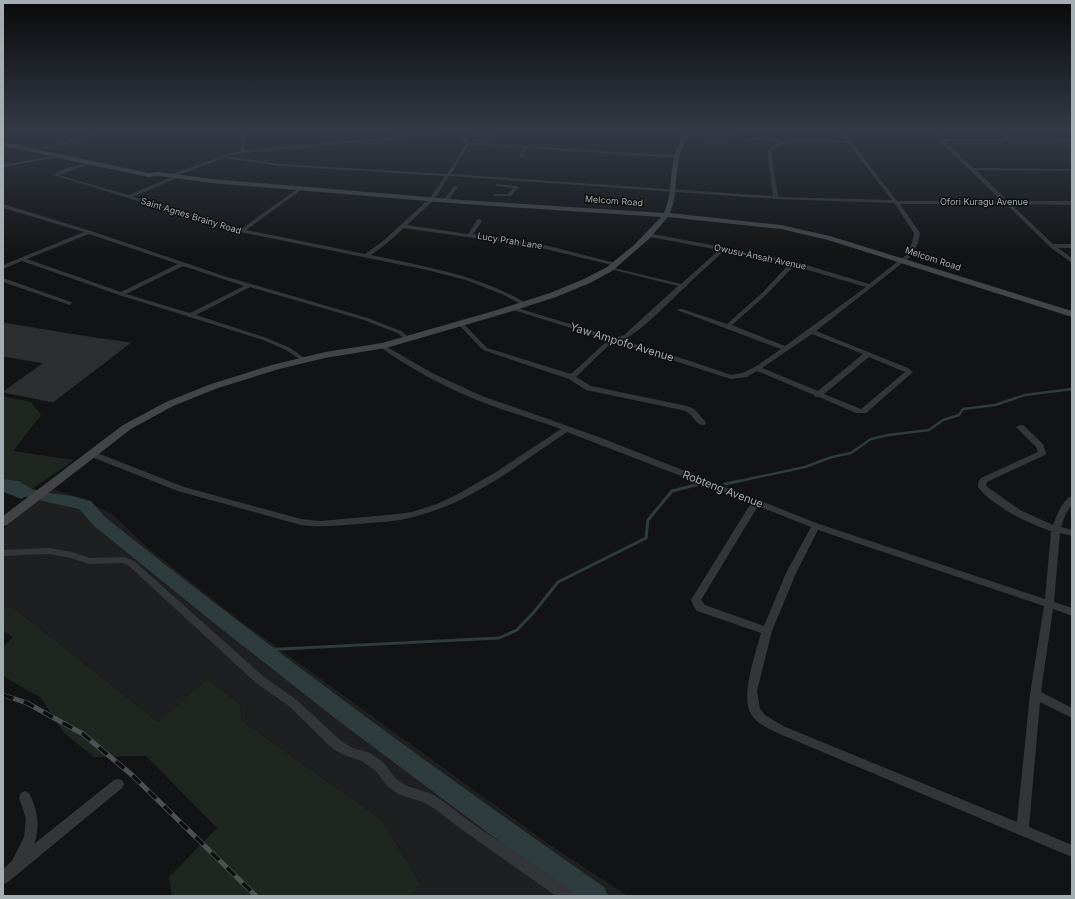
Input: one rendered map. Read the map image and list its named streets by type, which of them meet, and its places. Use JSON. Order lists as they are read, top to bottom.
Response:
{
  "streets": {
    "main road": ["Melcom Road"],
    "street": [
      "Ofori Kuragu Avenue",
      "Saint Agnes Brainy Road",
      "Lucy Prah Lane",
      "Owusu-Ansah Avenue",
      "Yaw Ampofo Avenue",
      "Robteng Avenue"
    ]
  }
}
